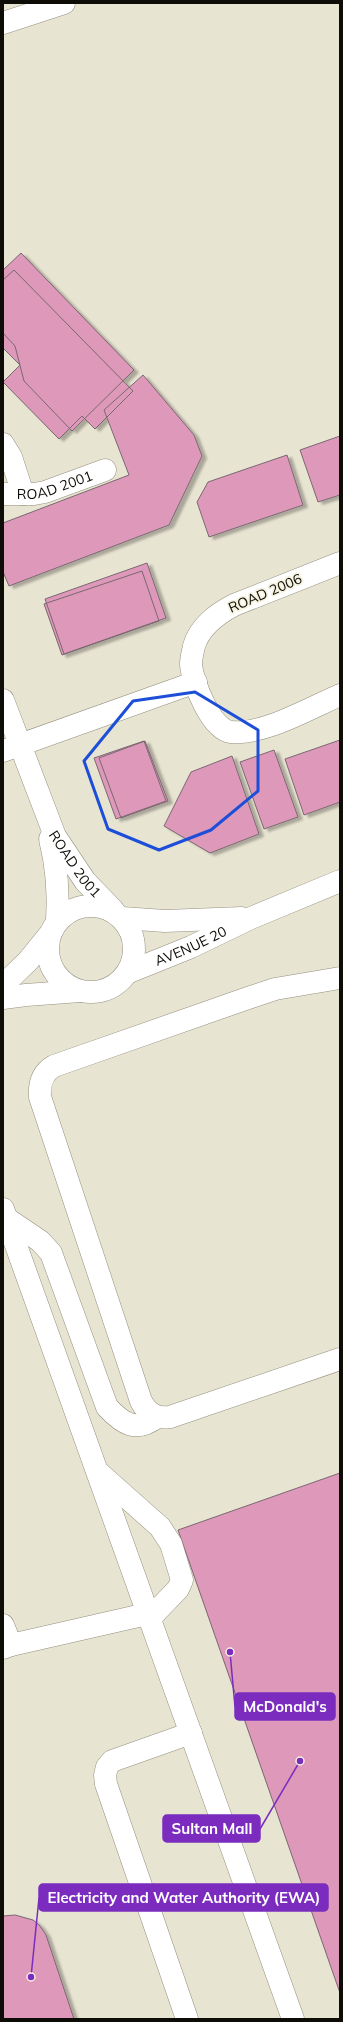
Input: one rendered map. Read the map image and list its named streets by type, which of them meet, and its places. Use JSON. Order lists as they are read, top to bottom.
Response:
{
  "streets": {
    "street": ["ROAD 2001", "ROAD 2006", "AVENUE 20"]
  },
  "crossings": [
    ["ROAD 2001", "AVENUE 20"]
  ],
  "places": ["McDonald's", "Sultan Mall", "Electricity and Water Authority (EWA)"]
}
